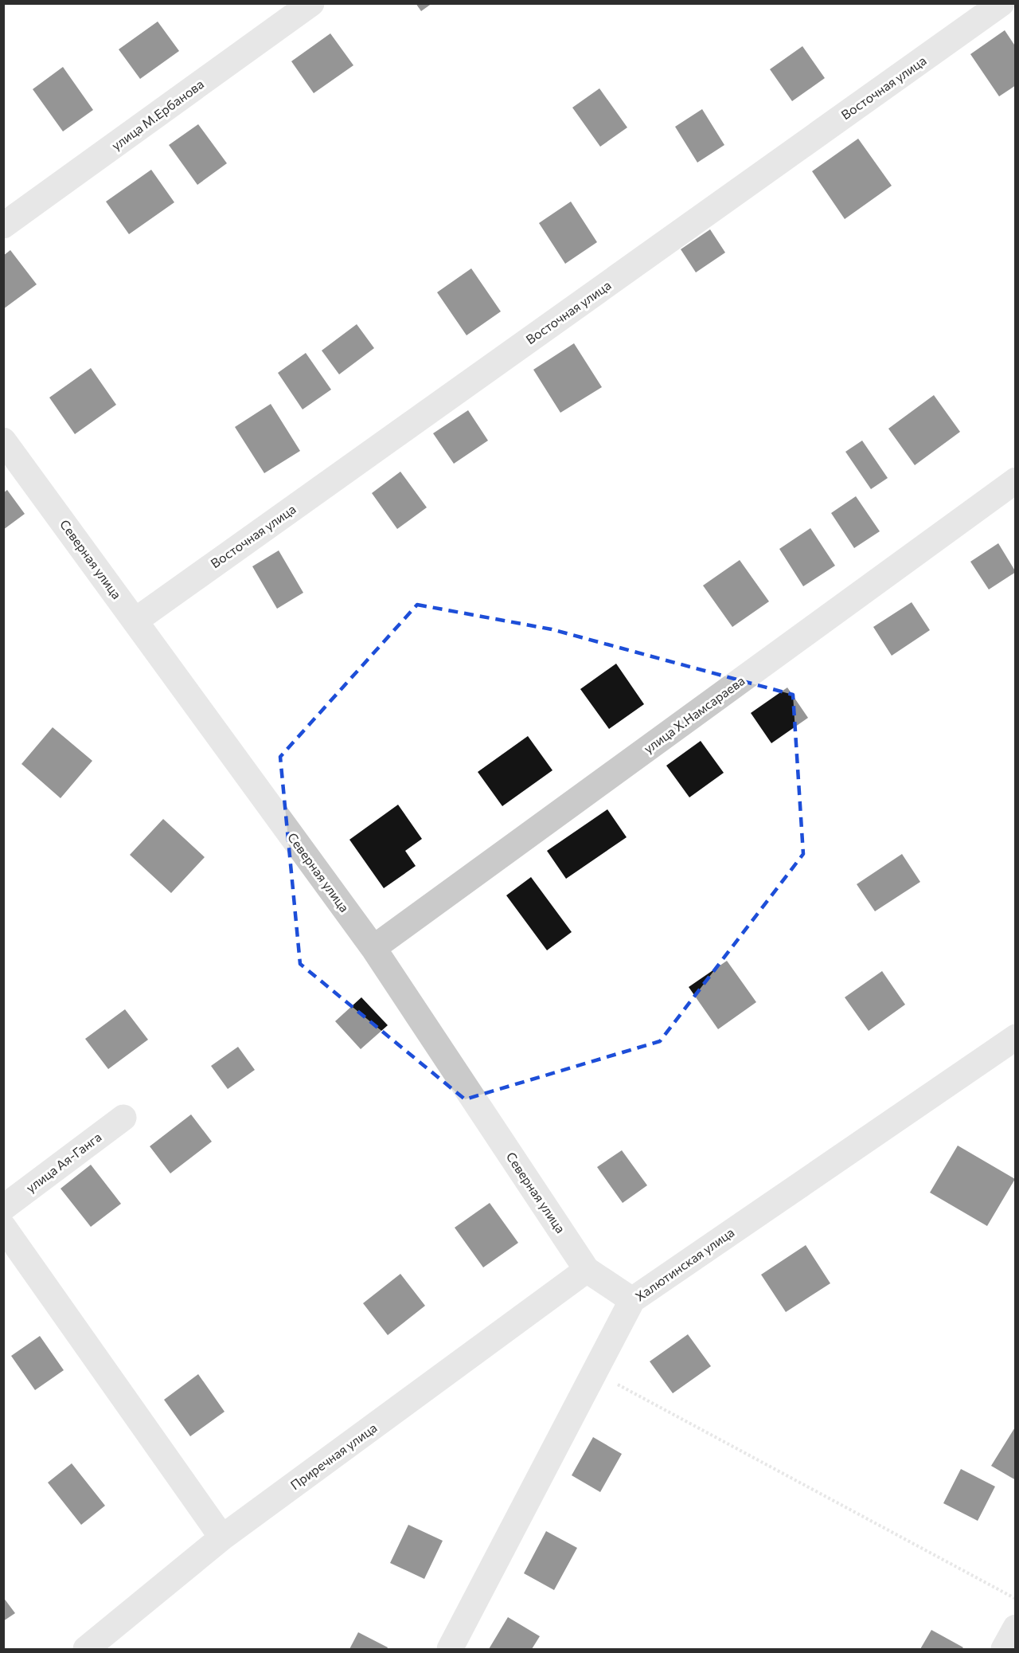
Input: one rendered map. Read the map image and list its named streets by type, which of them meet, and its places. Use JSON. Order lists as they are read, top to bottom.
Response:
{
  "streets": {
    "street": [
      "Восточная улица",
      "улица М.Ербанова",
      "Северная улица",
      "улица Х.Намсараева",
      "улица Ая-Ганга",
      "Халютинская улица",
      "Приречная улица"
    ]
  },
  "crossings": [
    ["Восточная улица", "Северная улица"],
    ["Северная улица", "улица Х.Намсараева"],
    ["Северная улица", "Халютинская улица"],
    ["Северная улица", "Приречная улица"]
  ]
}
